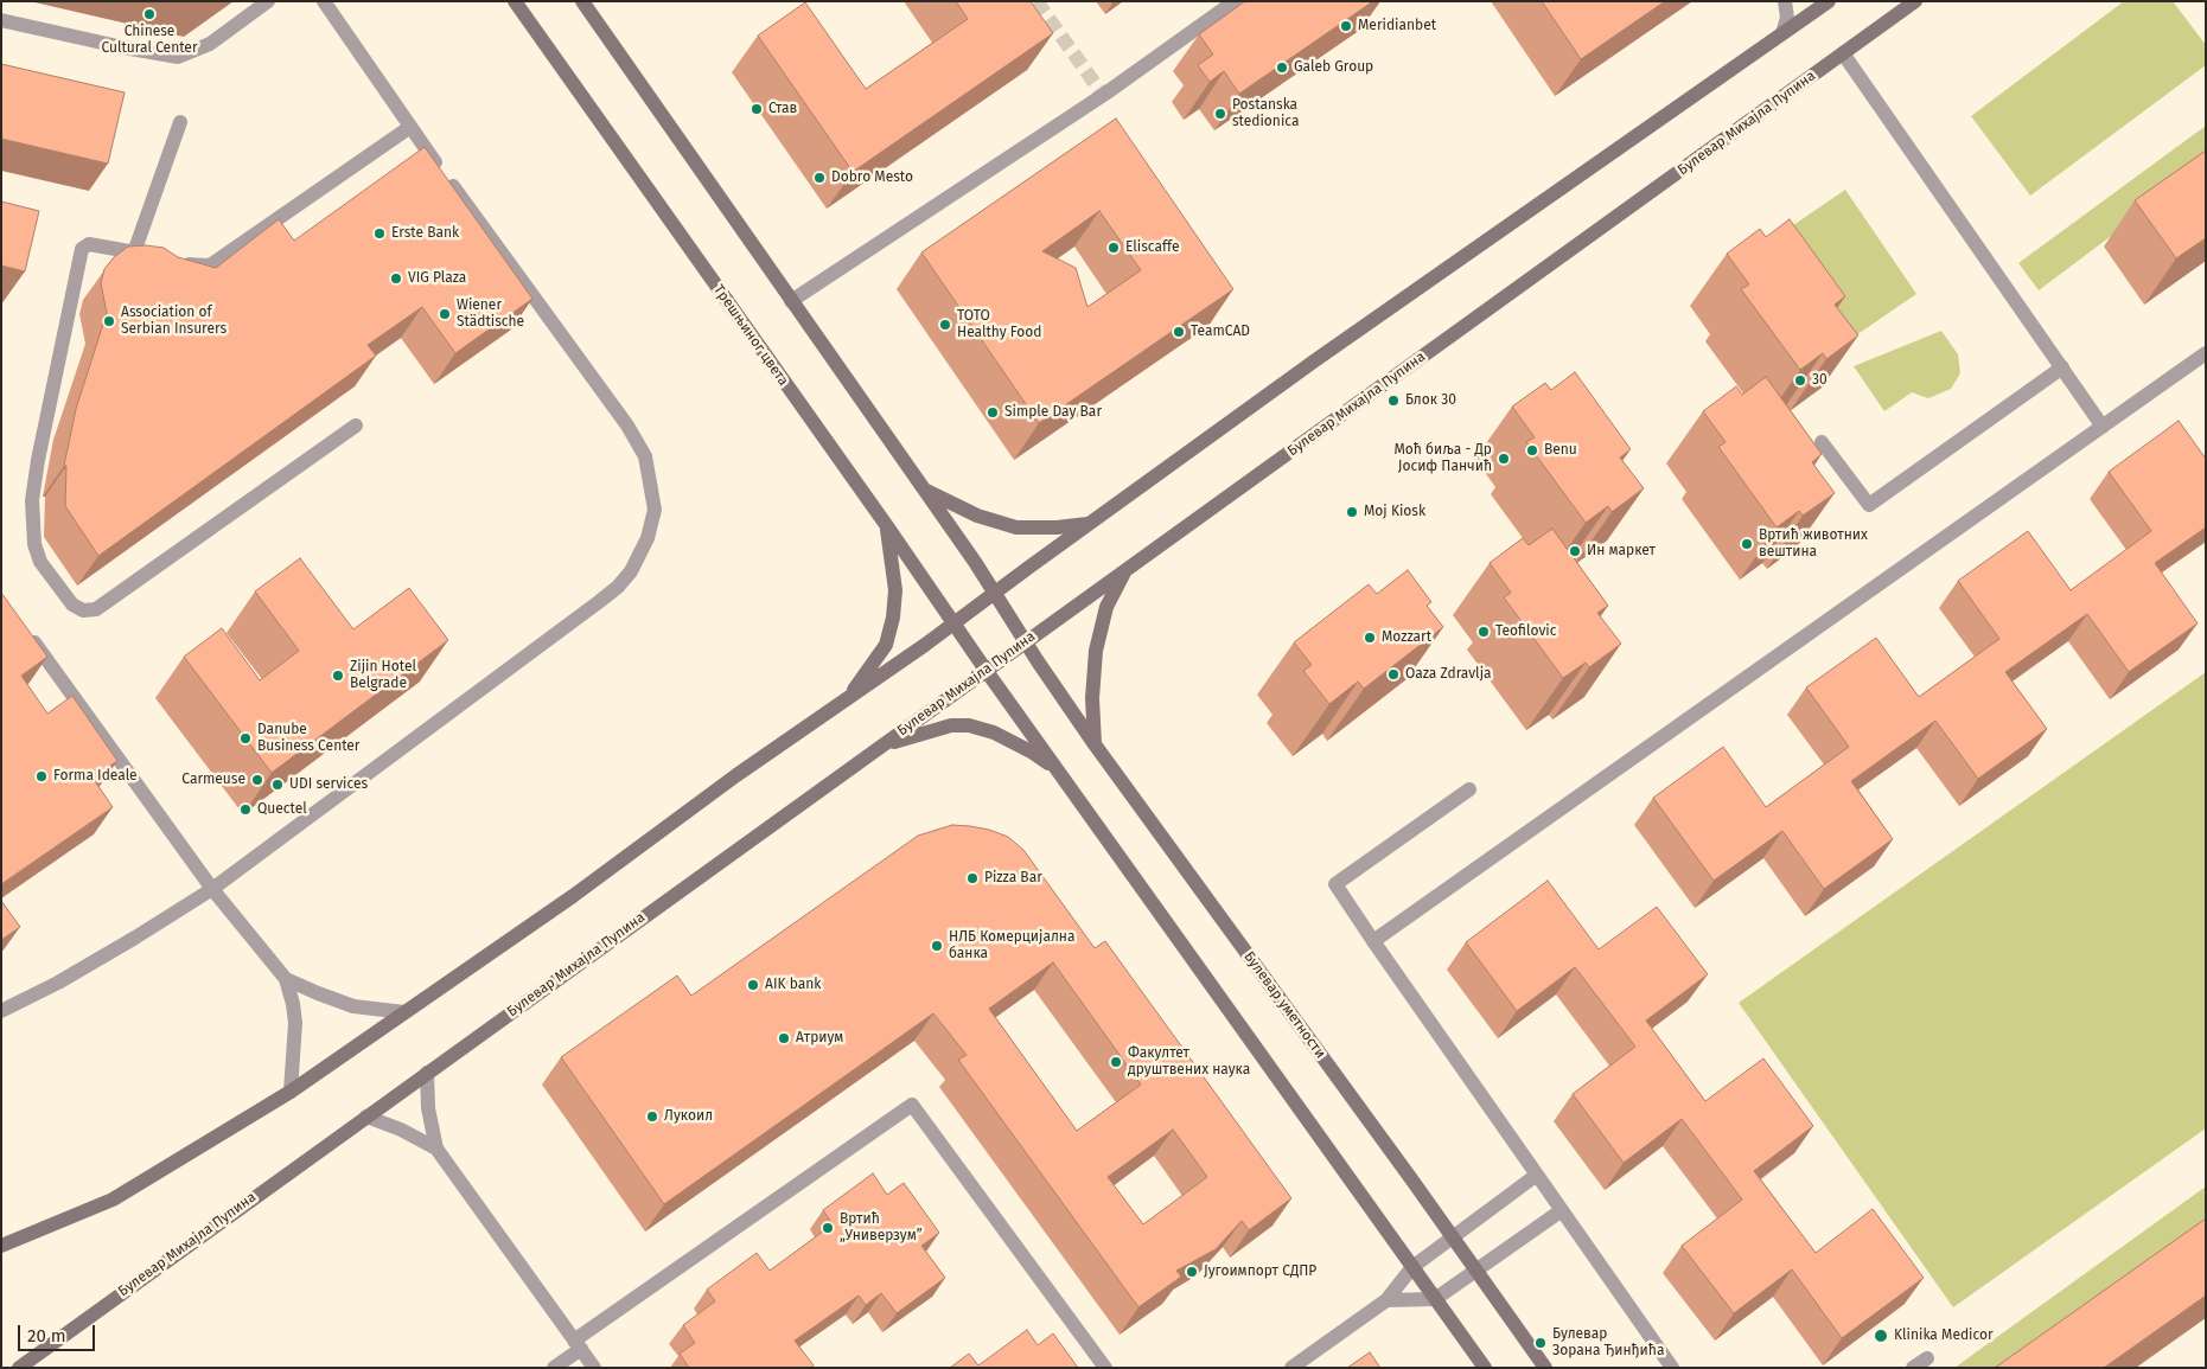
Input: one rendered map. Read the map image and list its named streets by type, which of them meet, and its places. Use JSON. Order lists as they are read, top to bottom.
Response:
{
  "streets": {
    "main road": ["Булевар Михајла Пупина", "Трешњиног цвета", "Булевар уметности"]
  },
  "crossings": [
    ["Булевар Михајла Пупина", "Трешњиног цвета"],
    ["Булевар Михајла Пупина", "Булевар уметности"]
  ],
  "places": [
    "Chinese Cultural Center",
    "Meridianbet",
    "Galeb Group",
    "Став",
    "Postanska stedionica",
    "Dobro Mesto",
    "Erste Bank",
    "Eliscaffe",
    "VIG Plaza",
    "Wiener Städtische",
    "Association of Serbian Insurers",
    "TOTO Healthy Food",
    "TeamCAD",
    "30",
    "Блок 30",
    "Simple Day Bar",
    "Benu",
    "Моћ биља - Др Јосиф Панчић",
    "Moj Kiosk",
    "Вртић животних вештина",
    "Ин маркет",
    "Teofilovic",
    "Mozzart",
    "Oaza Zdravlja",
    "Zijin Hotel Belgrade",
    "Danube Business Center",
    "Forma Ideale",
    "Carmeuse",
    "UDI services",
    "Quectel",
    "Pizza Bar",
    "НЛБ Комерцијална банка",
    "AIK bank",
    "Атриум",
    "Факултет друштвених наука",
    "Лукоил",
    "Вртић „Универзум”",
    "Југоимпорт СДПР",
    "Klinika Medicor",
    "Булевар Зорана Ђинђића"
  ],
  "scale_bar": "20 m"
}
